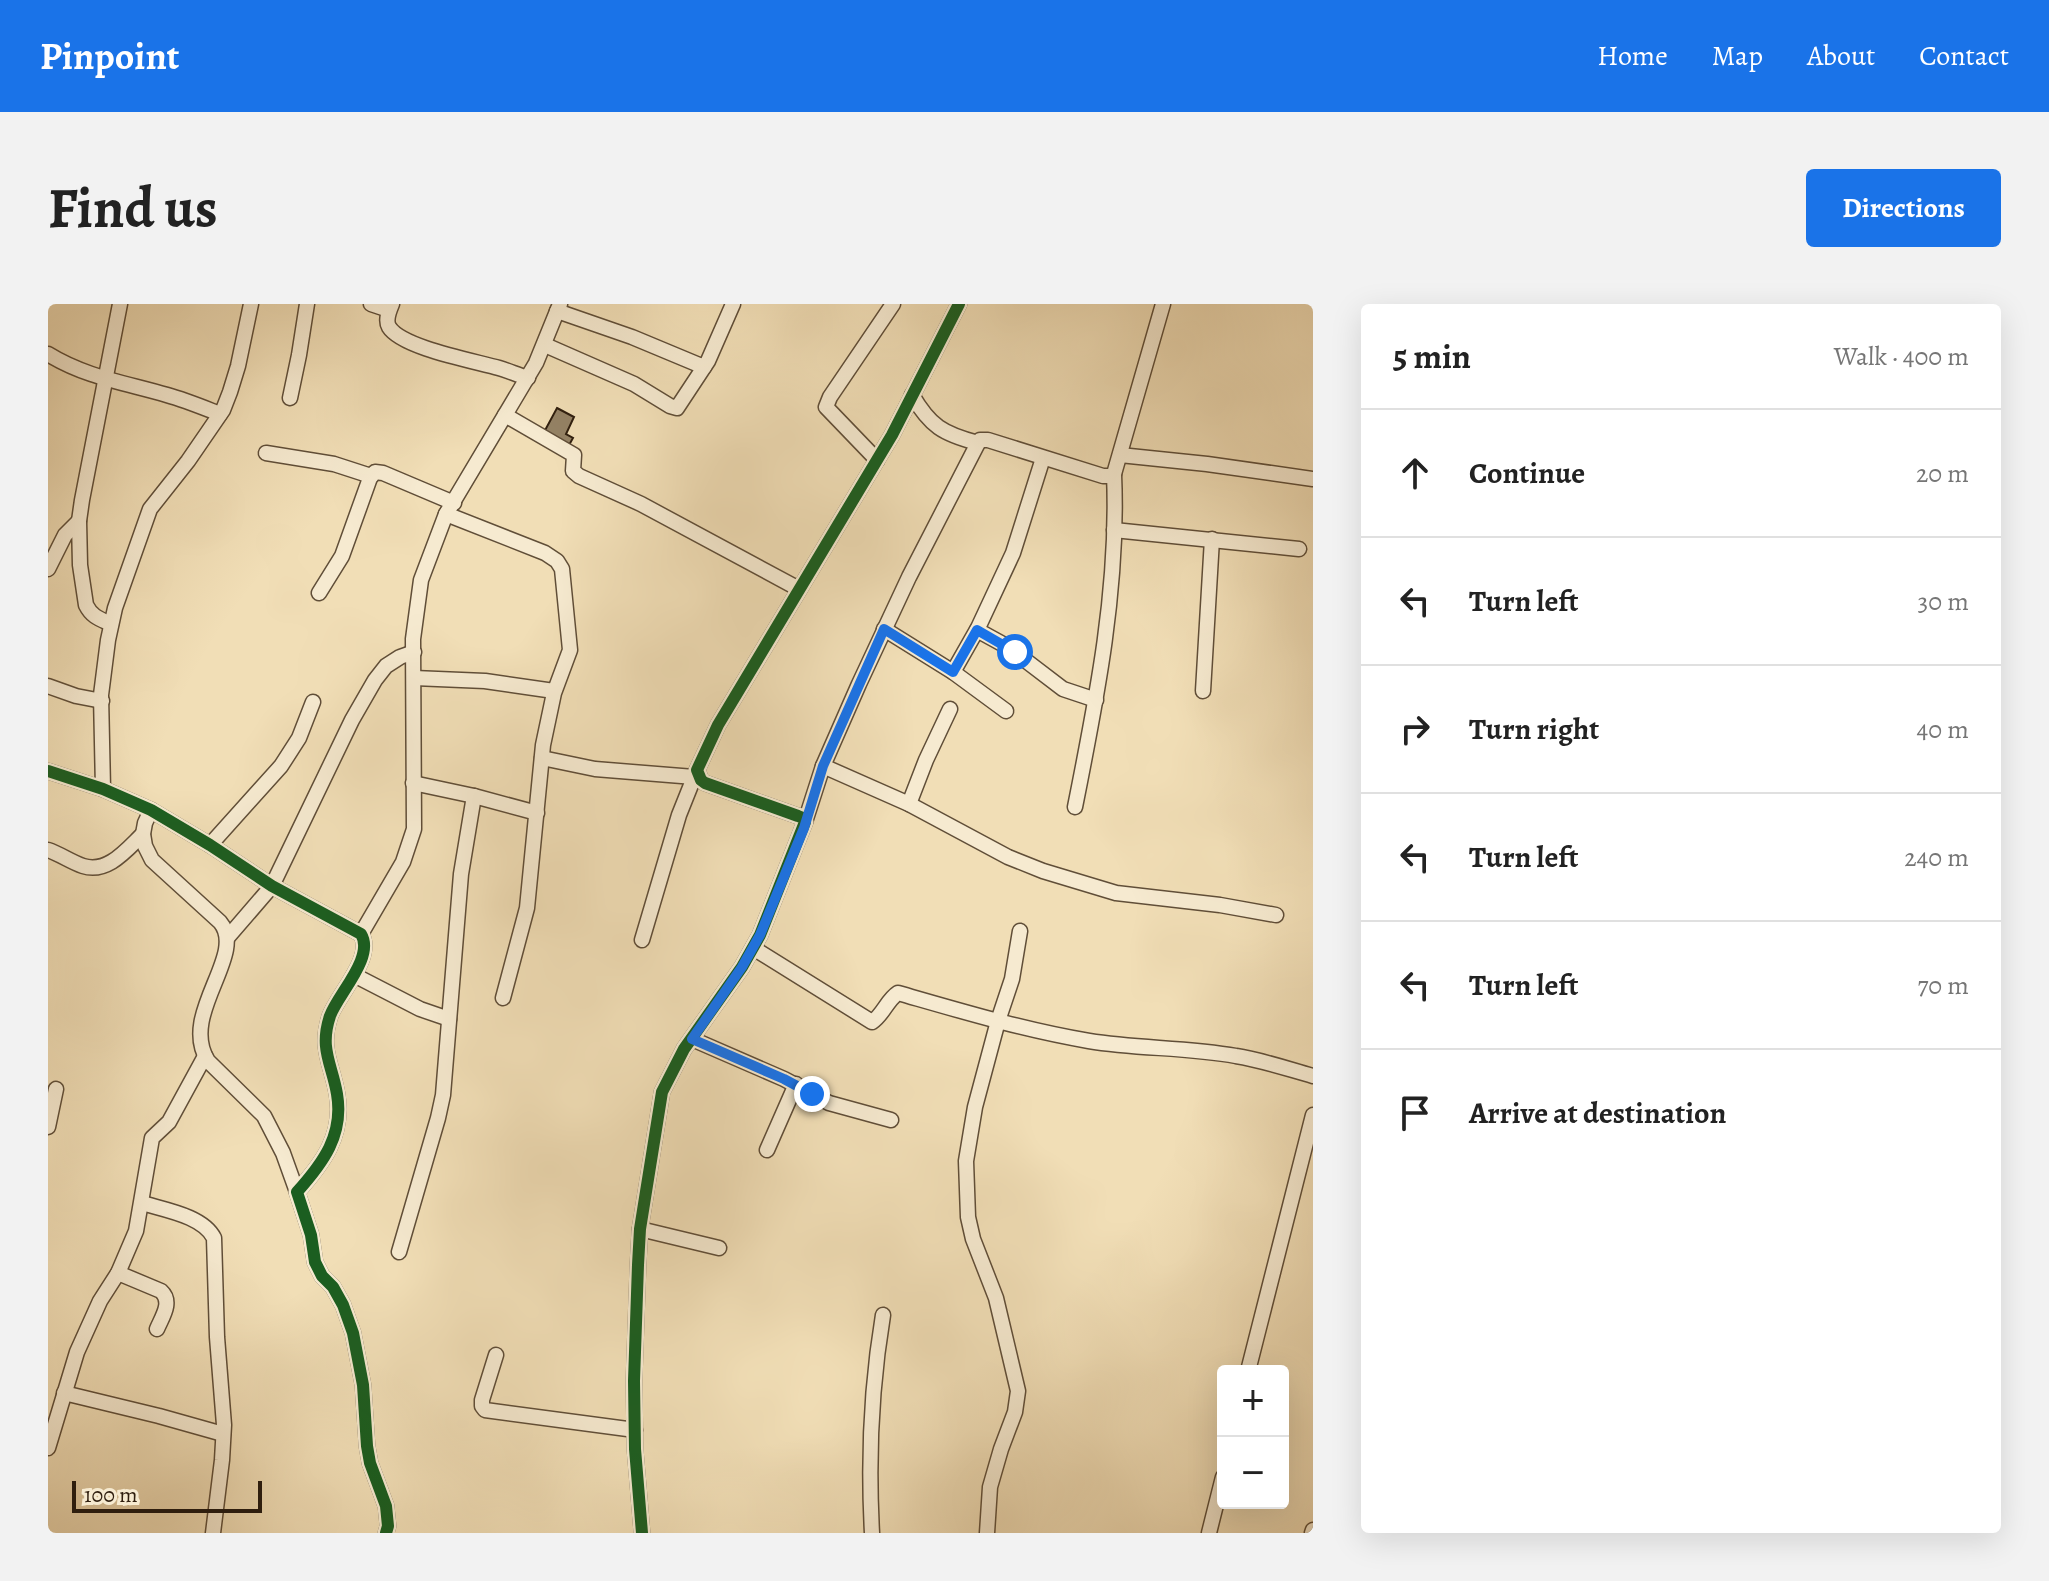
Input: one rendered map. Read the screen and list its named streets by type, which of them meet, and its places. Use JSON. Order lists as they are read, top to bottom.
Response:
{
  "scale_bar": "100 m",
  "page": {
    "header": "Pinpoint",
    "nav": [
      "Home",
      "Map",
      "About",
      "Contact"
    ],
    "buttons": "Directions",
    "title": "Find us",
    "heading": ["5 min", "Walk · 400 m"],
    "list": [
      ["Continue", "20 m"],
      ["Turn left", "30 m"],
      ["Turn right", "40 m"],
      ["Turn left", "240 m"],
      ["Turn left", "70 m"],
      "Arrive at destination"
    ],
    "map_buttons": ["+", "−"],
    "scale": "100 m"
  }
}
